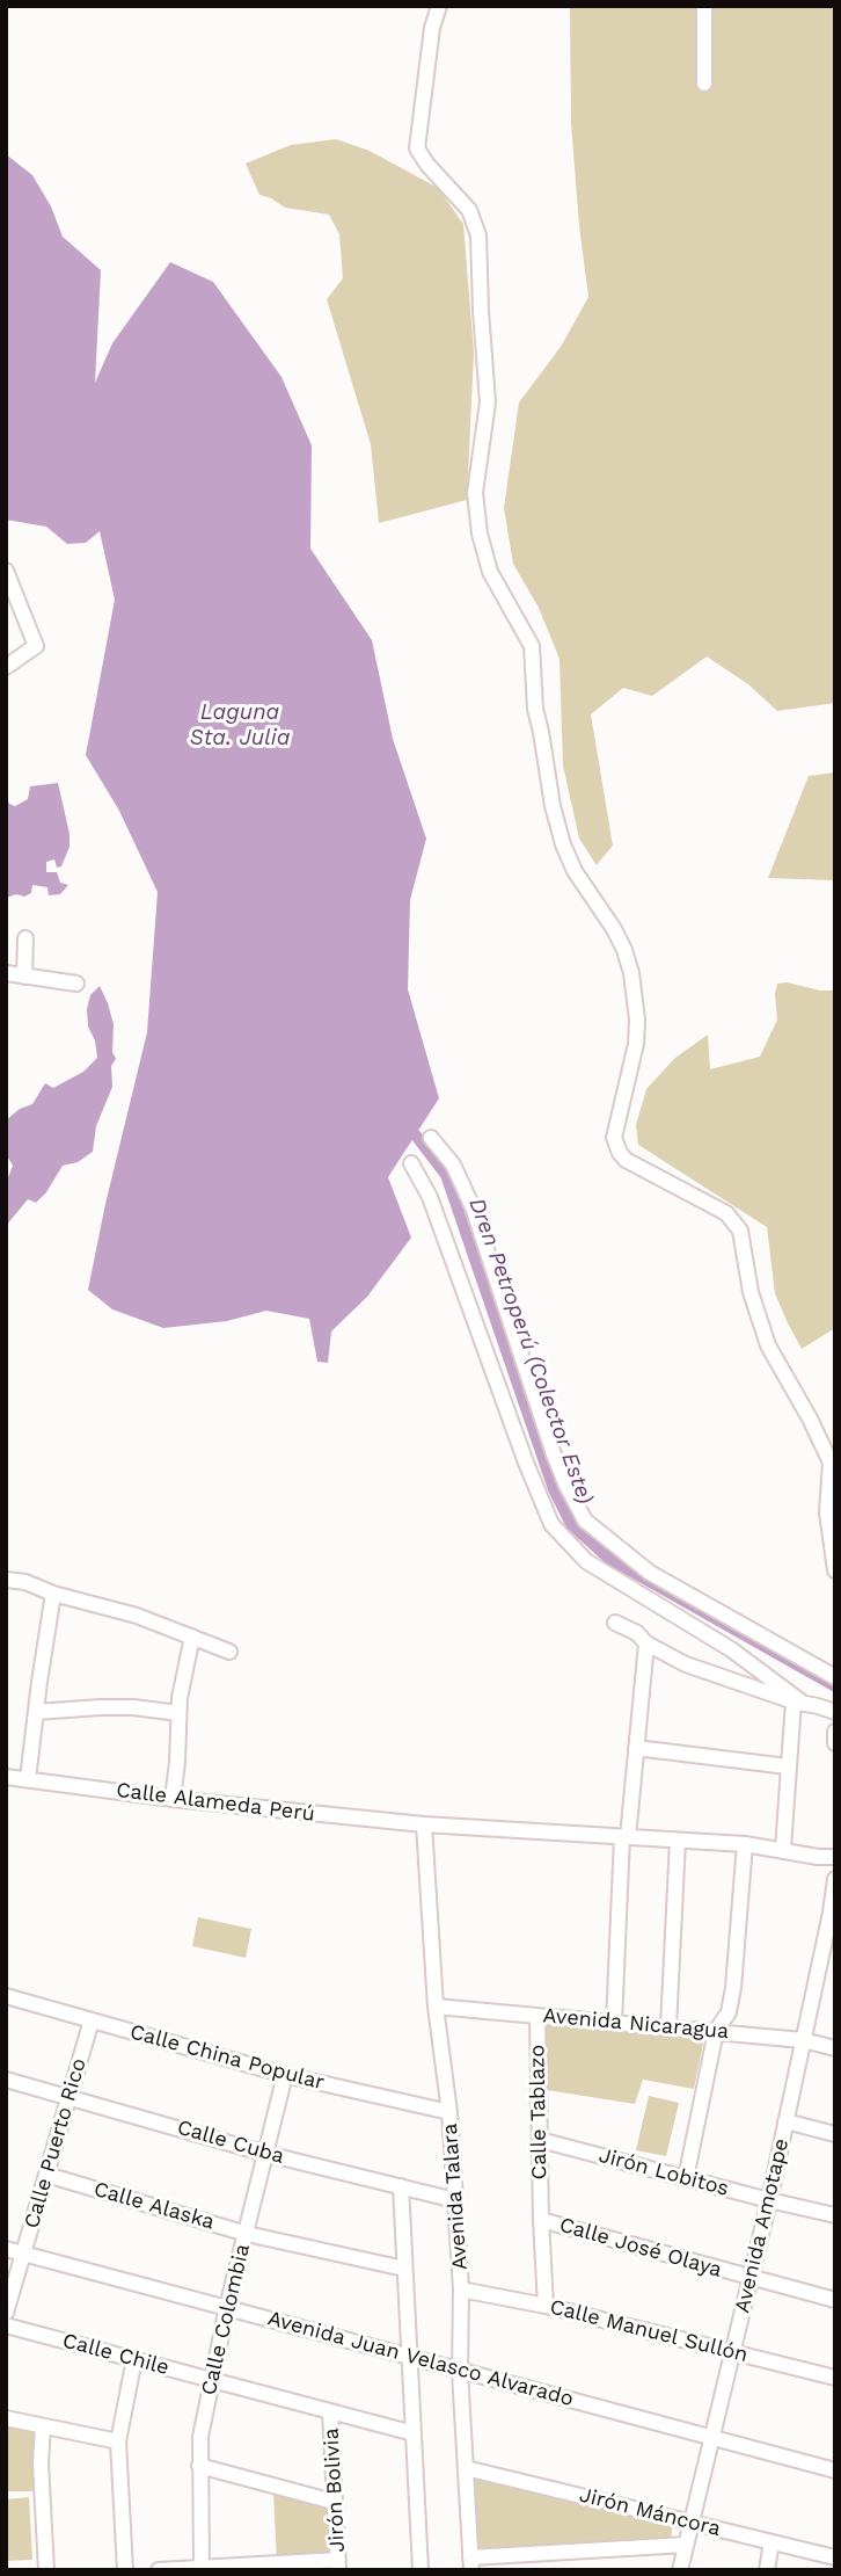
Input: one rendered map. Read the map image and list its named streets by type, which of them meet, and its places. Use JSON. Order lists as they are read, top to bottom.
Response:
{
  "streets": {
    "street": [
      "Calle Alameda Perú",
      "Avenida Nicaragua",
      "Calle China Popular",
      "Calle Tablazo",
      "Calle Cuba",
      "Calle Puerto Rico",
      "Jirón Lobitos",
      "Avenida Talara",
      "Calle Alaska",
      "Avenida Amotape",
      "Calle José Olaya",
      "Calle Colombia",
      "Calle Manuel Sullón",
      "Calle Chile",
      "Avenida Juan Velasco Alvarado",
      "Jirón Bolivia",
      "Jirón Máncora"
    ]
  },
  "crossings": [
    ["Calle Alameda Perú", "Avenida Talara"],
    ["Avenida Nicaragua", "Calle Tablazo"],
    ["Avenida Nicaragua", "Avenida Talara"],
    ["Avenida Nicaragua", "Avenida Amotape"],
    ["Calle China Popular", "Calle Puerto Rico"],
    ["Calle China Popular", "Avenida Talara"],
    ["Calle China Popular", "Calle Colombia"],
    ["Calle Tablazo", "Jirón Lobitos"],
    ["Calle Tablazo", "Calle José Olaya"],
    ["Calle Tablazo", "Calle Manuel Sullón"],
    ["Calle Cuba", "Calle Puerto Rico"],
    ["Calle Cuba", "Avenida Talara"],
    ["Calle Cuba", "Calle Colombia"],
    ["Calle Puerto Rico", "Calle Alaska"],
    ["Calle Puerto Rico", "Avenida Juan Velasco Alvarado"],
    ["Jirón Lobitos", "Avenida Amotape"],
    ["Avenida Talara", "Calle Manuel Sullón"],
    ["Avenida Talara", "Avenida Juan Velasco Alvarado"],
    ["Avenida Talara", "Jirón Máncora"],
    ["Calle Alaska", "Calle Colombia"],
    ["Avenida Amotape", "Calle José Olaya"],
    ["Avenida Amotape", "Calle Manuel Sullón"],
    ["Avenida Amotape", "Avenida Juan Velasco Alvarado"],
    ["Avenida Amotape", "Jirón Máncora"],
    ["Calle Colombia", "Calle Chile"],
    ["Calle Colombia", "Avenida Juan Velasco Alvarado"],
    ["Calle Chile", "Jirón Bolivia"]
  ],
  "water": ["Laguna Sta. Julia", "Dren Petroperú (Colector Este)"]
}
